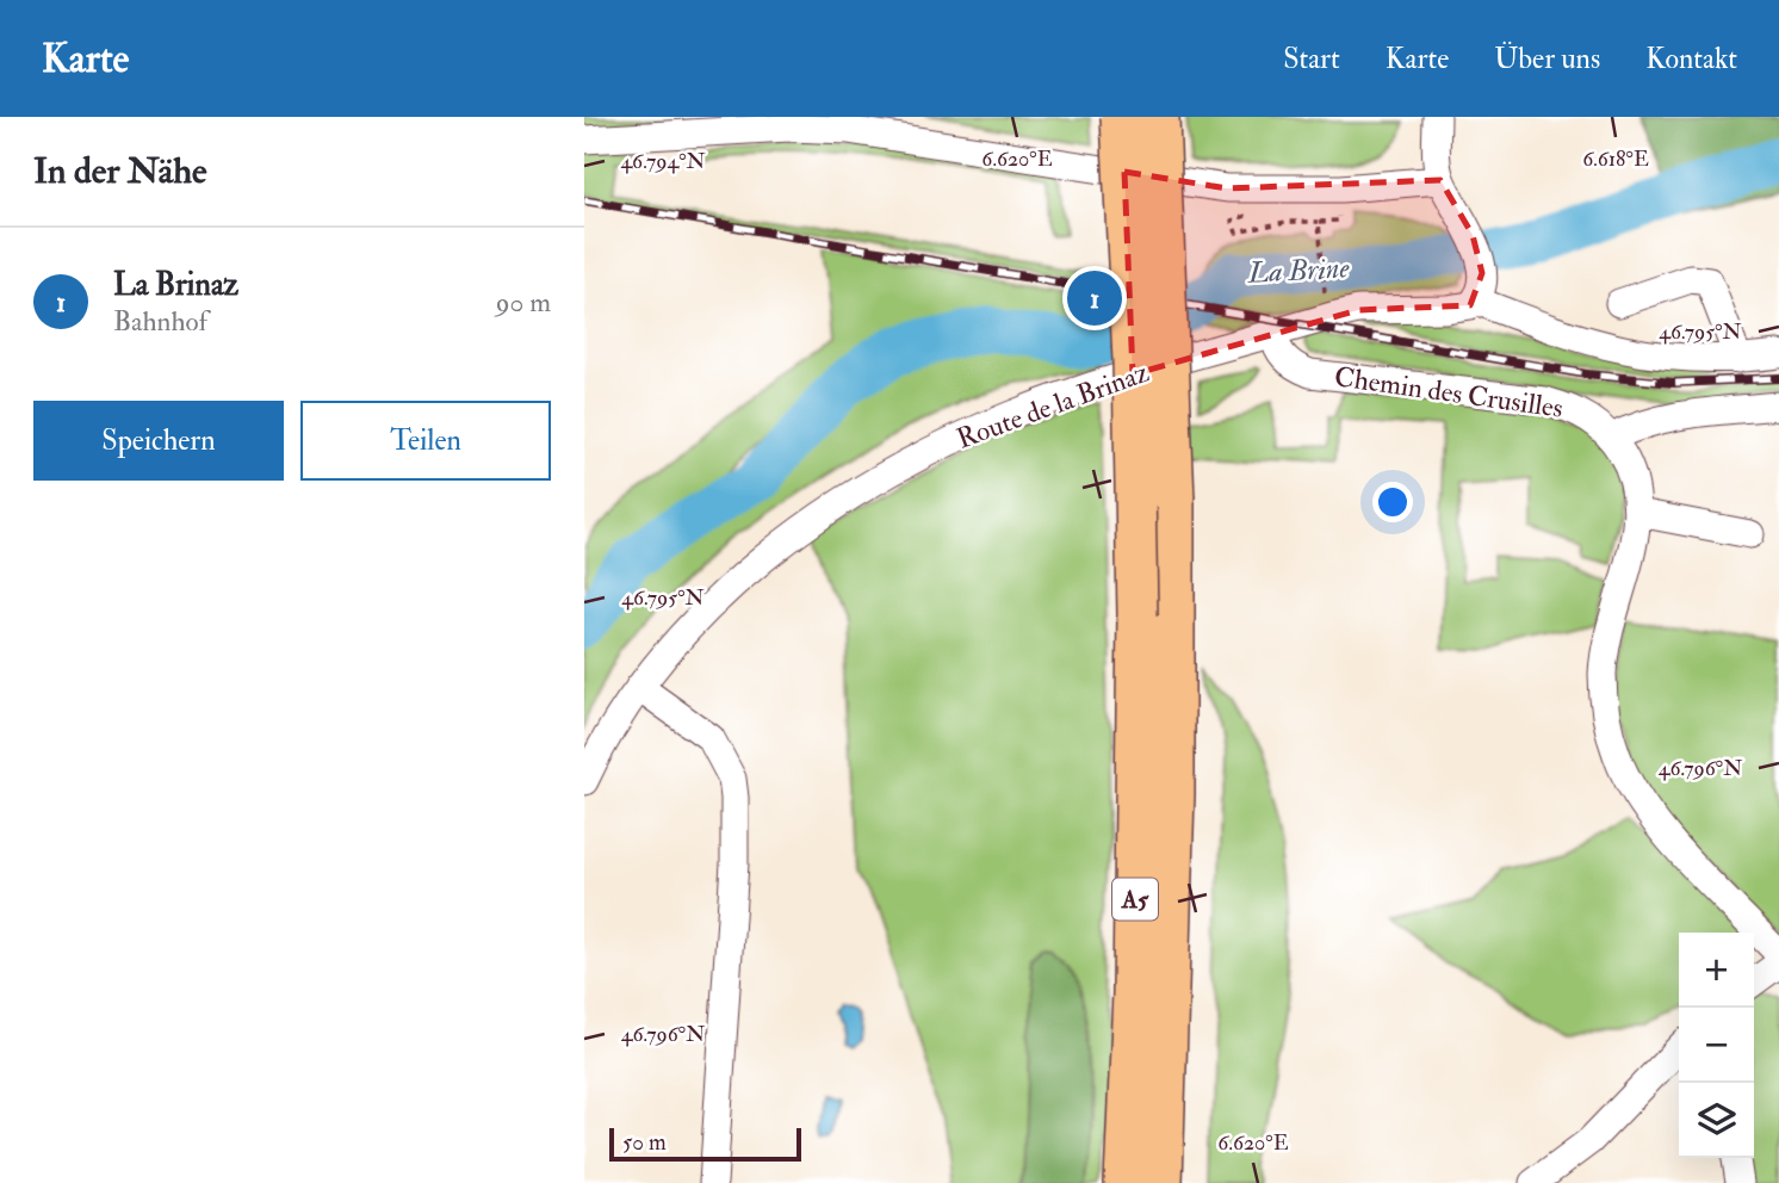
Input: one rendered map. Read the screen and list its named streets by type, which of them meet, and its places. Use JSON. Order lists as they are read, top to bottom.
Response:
{
  "streets": {
    "highway": ["A5"],
    "street": ["Chemin des Crusilles", "Route de la Brinaz"]
  },
  "crossings": [
    ["Chemin des Crusilles", "Route de la Brinaz"]
  ],
  "water": ["La Brine"],
  "scale_bar": "50 m",
  "page": {
    "header": "Karte",
    "nav": [
      "Start",
      "Karte",
      "Über uns",
      "Kontakt"
    ],
    "heading": "In der Nähe",
    "list": [
      {
        "mark": "1",
        "name": "La Brinaz",
        "note": "Bahnhof",
        "value": "90 m"
      }
    ],
    "pins": "1",
    "buttons": ["Speichern", "Teilen"],
    "map_buttons": ["+", "−"],
    "scale": "50 m"
  },
  "coordinates": [
    "6.620°E",
    "6.618°E",
    "46.794°N",
    "46.795°N",
    "46.796°N"
  ]
}
